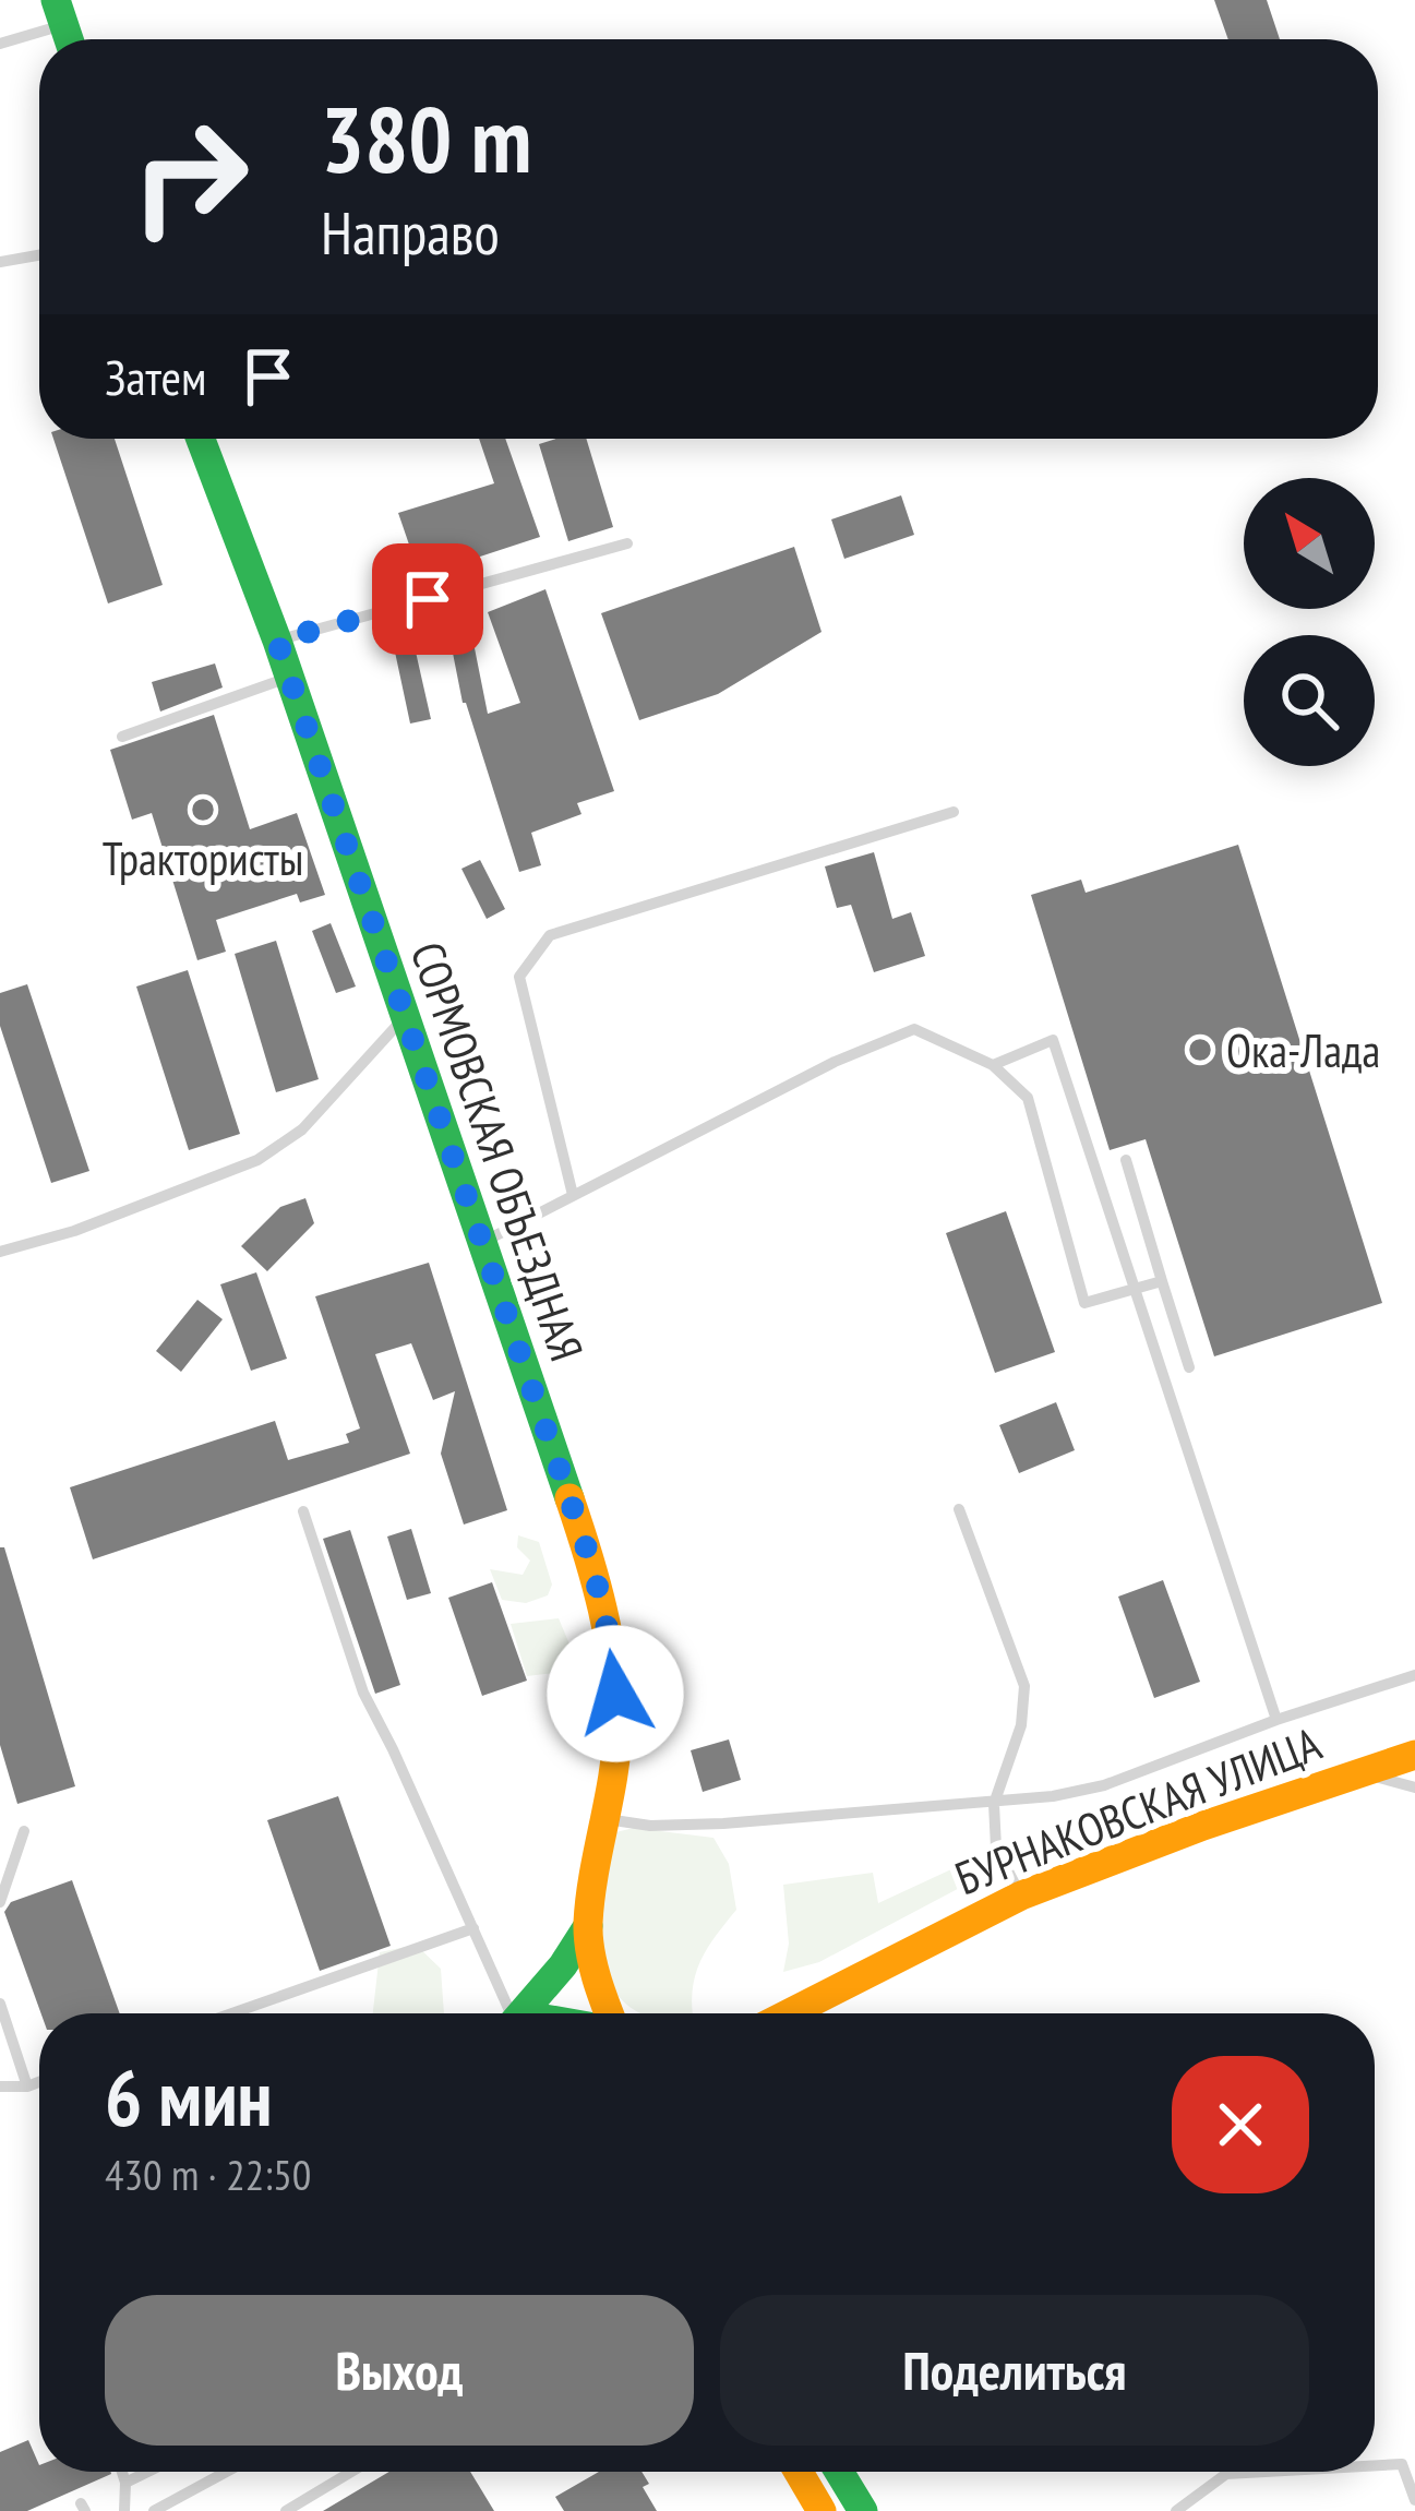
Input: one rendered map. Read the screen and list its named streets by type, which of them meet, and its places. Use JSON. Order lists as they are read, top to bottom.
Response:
{
  "streets": {
    "street": ["СОРМОВСКАЯ ОБЪЕЗДНАЯ", "БУРНАКОВСКАЯ УЛИЦА"]
  },
  "places": ["Трактористы", "Ока-Лада"],
  "north": "top left",
  "page": {
    "turn": ["380 m", "Направо"],
    "then": "Затем",
    "heading": ["6 мин", "430 m · 22:50"],
    "buttons": ["Выход", "Поделиться"]
  }
}
